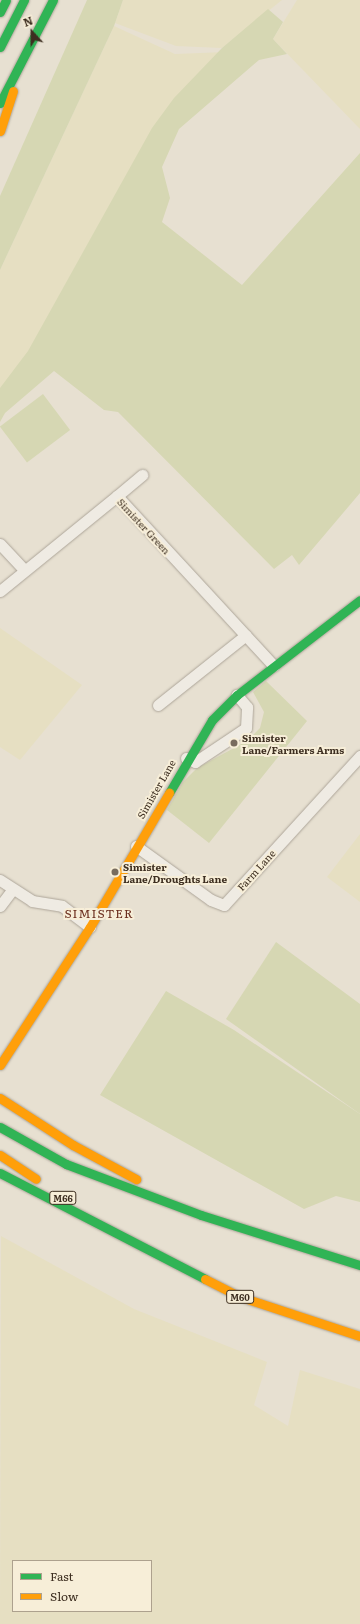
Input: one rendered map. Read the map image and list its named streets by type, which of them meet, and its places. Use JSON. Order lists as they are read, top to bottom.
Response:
{
  "streets": {
    "main road": ["Simister Lane", "M66", "M60"],
    "street": ["Simister Green", "Farm Lane"]
  },
  "crossings": [
    ["Simister Green", "Simister Lane"],
    ["Simister Lane", "Farm Lane"],
    ["M66", "M60"]
  ],
  "districts": ["SIMISTER"],
  "places": ["Simister Lane/Farmers Arms", "Simister Lane/Droughts Lane"],
  "legend": ["Fast", "Slow"],
  "north": "top"
}
